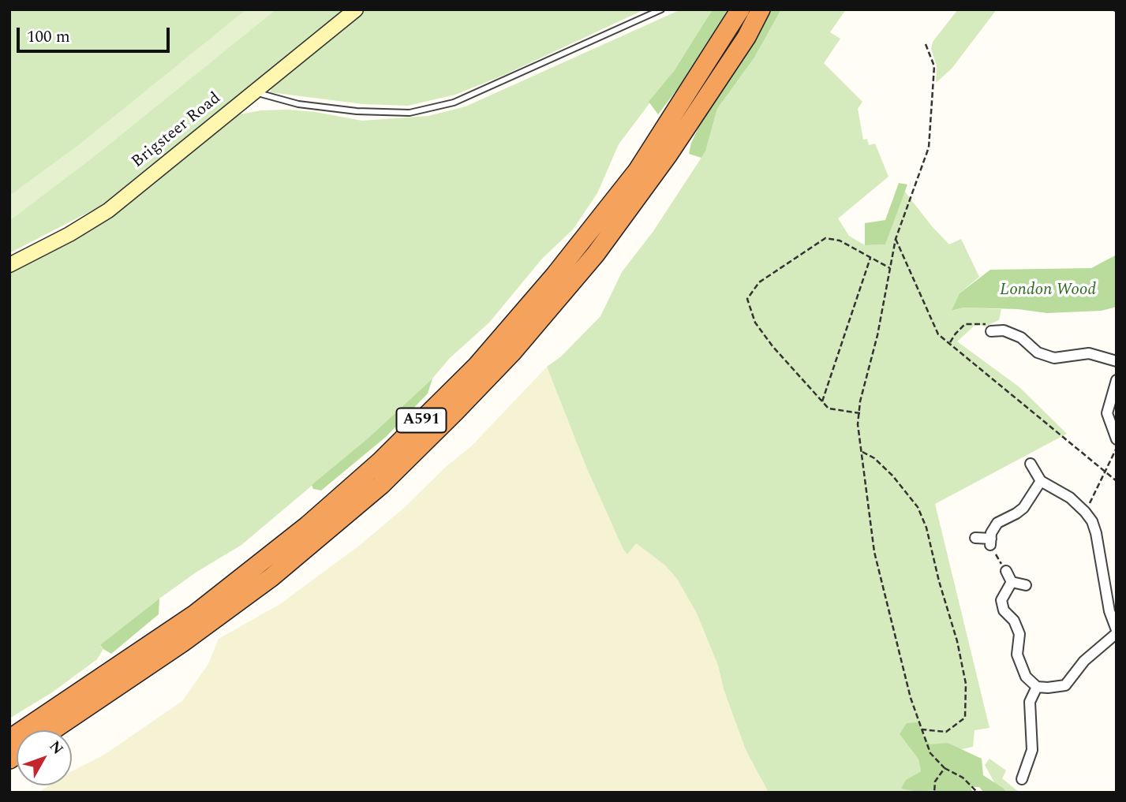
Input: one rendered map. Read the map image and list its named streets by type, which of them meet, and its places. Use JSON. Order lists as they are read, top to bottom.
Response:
{
  "streets": {
    "highway": ["A591"],
    "street": ["Brigsteer Road"]
  },
  "parks": ["London Wood"],
  "scale_bar": "100 m",
  "north": "top right"
}
